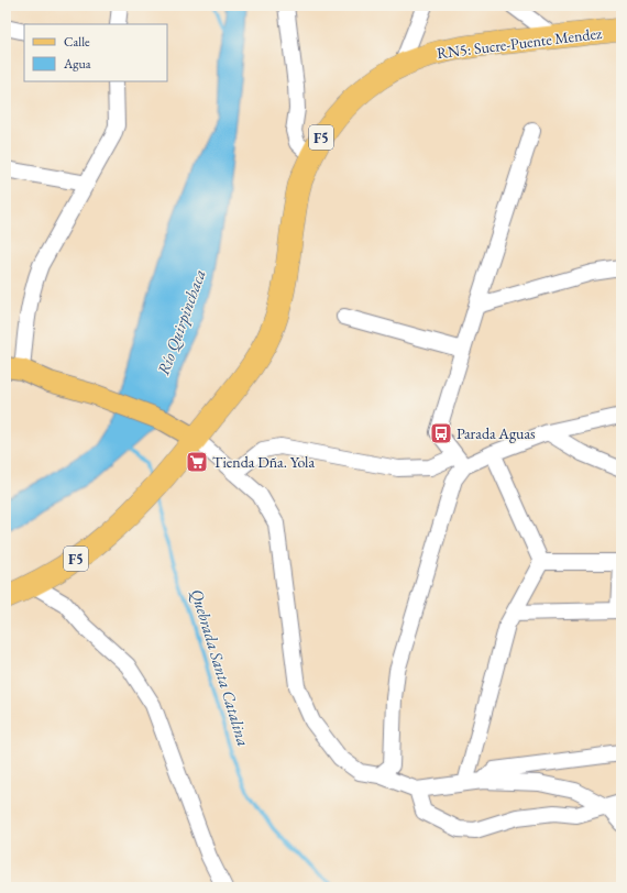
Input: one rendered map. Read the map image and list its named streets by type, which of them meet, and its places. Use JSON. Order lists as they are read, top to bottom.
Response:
{
  "streets": {
    "highway": ["RN5: Sucre-Puente Mendez", "F5"]
  },
  "water": ["Río Quirpinchaca", "Quebrada Santa Catalina"],
  "places": {
    "bus stop": ["Parada Aguas"],
    "supermarket": ["Tienda Dña. Yola"]
  },
  "legend": ["Calle", "Agua"]
}
